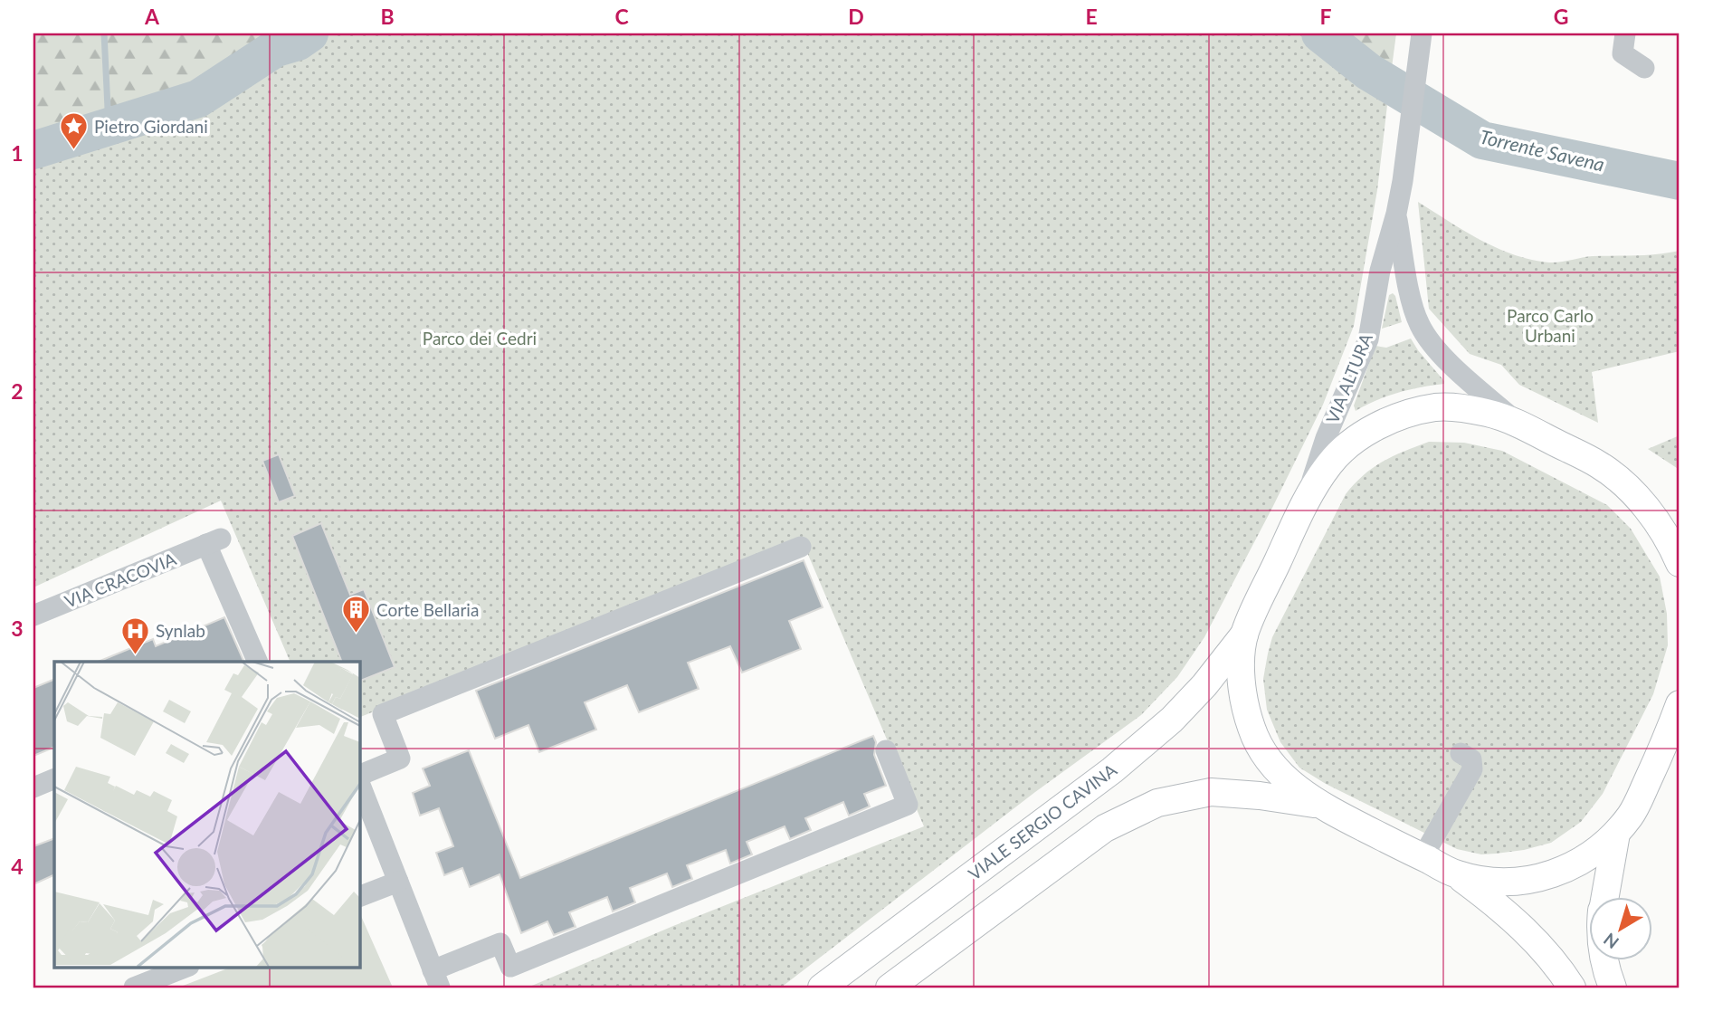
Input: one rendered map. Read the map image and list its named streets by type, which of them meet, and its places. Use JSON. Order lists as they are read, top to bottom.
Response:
{
  "streets": {
    "main road": ["VIALE SERGIO CAVINA"],
    "street": ["VIA ALTURA", "VIA CRACOVIA"]
  },
  "water": ["Torrente Savena"],
  "parks": ["Parco Carlo Urbani", "Parco dei Cedri"],
  "places": {
    "place": ["Pietro Giordani"],
    "building": ["Corte Bellaria"],
    "hospital": ["Synlab"]
  },
  "north": "bottom left",
  "grid": {
    "columns": [
      "A",
      "B",
      "C",
      "D",
      "E",
      "F",
      "G"
    ],
    "rows": [
      "1",
      "2",
      "3",
      "4"
    ]
  }
}
